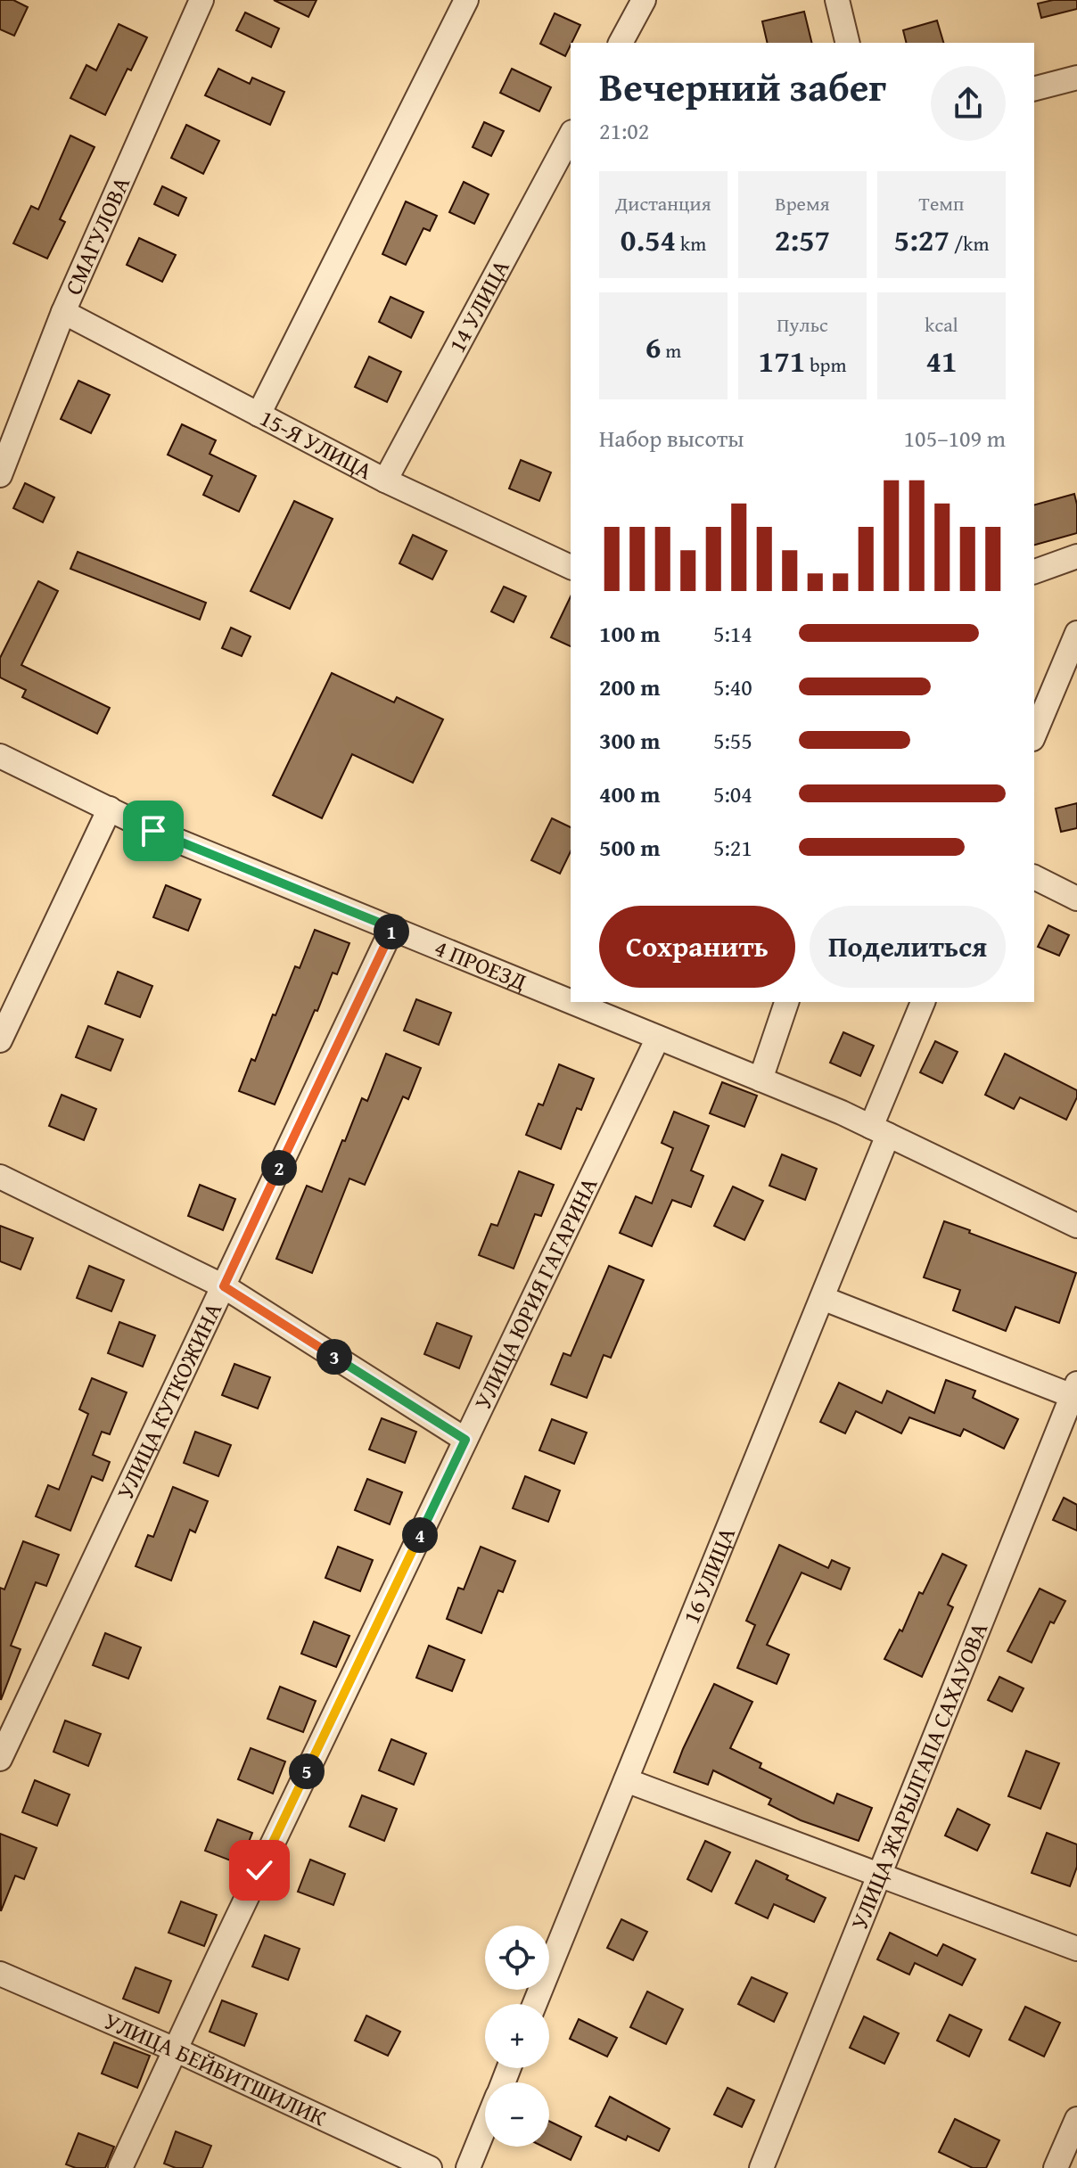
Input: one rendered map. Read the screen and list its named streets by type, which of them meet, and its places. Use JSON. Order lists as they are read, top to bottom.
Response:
{
  "streets": {
    "street": [
      "СМАГУЛОВА",
      "14 УЛИЦА",
      "15-Я УЛИЦА",
      "4 ПРОЕЗД",
      "УЛИЦА ЮРИЯ ГАГАРИНА",
      "УЛИЦА КУТКОЖИНА",
      "16 УЛИЦА",
      "УЛИЦА ЖАРЫЛГАПА САХАУОВА",
      "УЛИЦА БЕЙБИТШИЛИК"
    ]
  },
  "crossings": [
    ["СМАГУЛОВА", "15-Я УЛИЦА"],
    ["14 УЛИЦА", "15-Я УЛИЦА"],
    ["4 ПРОЕЗД", "УЛИЦА ЮРИЯ ГАГАРИНА"],
    ["4 ПРОЕЗД", "УЛИЦА КУТКОЖИНА"],
    ["4 ПРОЕЗД", "16 УЛИЦА"],
    ["УЛИЦА ЮРИЯ ГАГАРИНА", "УЛИЦА БЕЙБИТШИЛИК"]
  ],
  "page": {
    "heading": ["Вечерний забег", "21:02"],
    "stats": [
      ["Дистанция", "0.54 km"],
      ["Время", "2:57"],
      ["Темп", "5:27 /km"],
      ["6 m"],
      ["Пульс", "171 bpm"],
      ["kcal", "41"]
    ],
    "chart": ["Набор высоты", "105–109 m"],
    "list": [
      {
        "name": "100 m",
        "note": "5:14"
      },
      {
        "name": "200 m",
        "note": "5:40"
      },
      {
        "name": "300 m",
        "note": "5:55"
      },
      {
        "name": "400 m",
        "note": "5:04"
      },
      {
        "name": "500 m",
        "note": "5:21"
      }
    ],
    "buttons": ["Сохранить", "Поделиться"],
    "pins": [
      "1",
      "2",
      "3",
      "4",
      "5"
    ],
    "map_buttons": ["+", "−"]
  }
}
